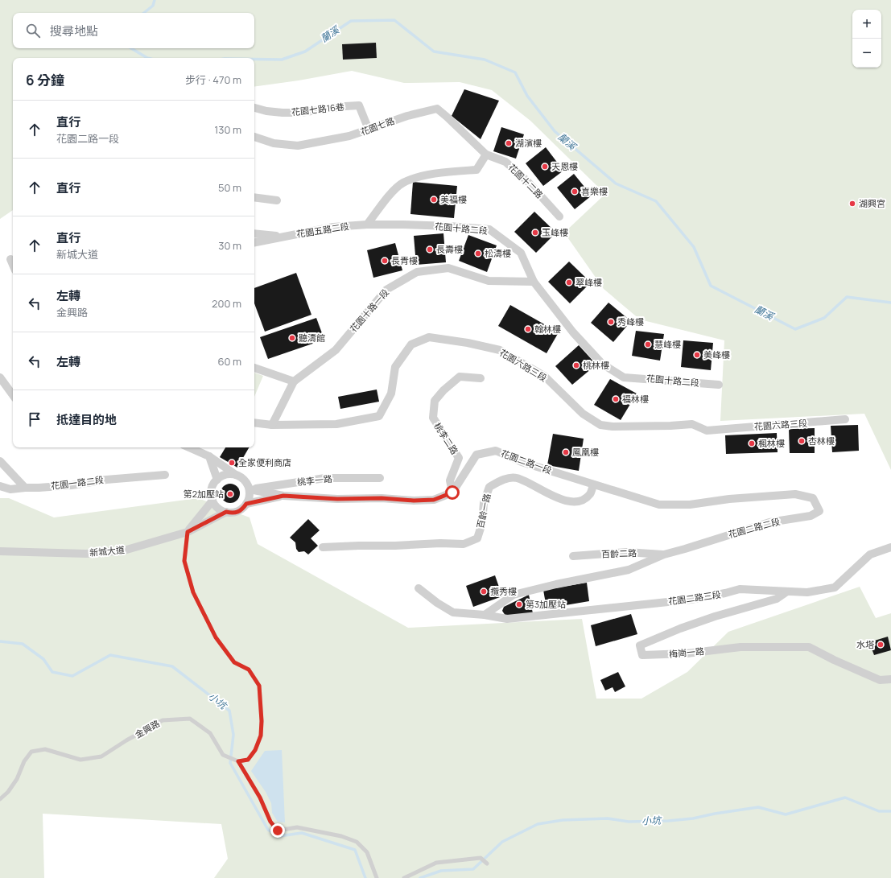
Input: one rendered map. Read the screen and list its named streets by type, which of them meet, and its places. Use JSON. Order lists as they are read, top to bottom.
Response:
{
  "streets": {
    "street": [
      "花園七路16巷",
      "花園七路",
      "花園十二路",
      "花園十路二段",
      "花園五路二段",
      "花園十路一段",
      "花園六路三段",
      "桃李二路",
      "花園二路一段",
      "桃李一路",
      "花園一路二段",
      "百齡一路",
      "花園二路二段",
      "新城大道",
      "百齡二路",
      "花園二路三段",
      "梅崗一路"
    ],
    "lane": ["金興路"]
  },
  "crossings": [
    ["花園七路16巷", "花園七路"],
    ["花園七路", "花園十二路"],
    ["花園十路二段", "花園五路二段"],
    ["花園十路二段", "花園十路一段"],
    ["桃李二路", "花園二路一段"],
    ["花園二路一段", "百齡一路"],
    ["花園二路一段", "花園二路二段"],
    ["桃李一路", "新城大道"],
    ["百齡一路", "花園二路二段"],
    ["花園二路二段", "百齡二路"],
    ["花園二路二段", "花園二路三段"],
    ["花園二路三段", "梅崗一路"]
  ],
  "water": ["蘭溪", "小坑"],
  "places": [
    "湖濱樓",
    "天恩樓",
    "喜樂樓",
    "美福樓",
    "湖興宮",
    "玉峰樓",
    "長壽樓",
    "松濤樓",
    "長青樓",
    "翠峰樓",
    "秀峰樓",
    "翰林樓",
    "聽濤館",
    "慧峰樓",
    "美峰樓",
    "桃林樓",
    "福林樓",
    "杏林樓",
    "楓林樓",
    "鳳凰樓",
    "全家便利商店",
    "第2加壓站",
    "攬秀樓",
    "第3加壓站",
    "水塔"
  ],
  "page": {
    "map_buttons": ["+", "−"],
    "search": "搜尋地點",
    "heading": ["6 分鐘", "步行 · 470 m"],
    "list": [
      ["直行", "花園二路一段", "130 m"],
      ["直行", "50 m"],
      ["直行", "新城大道", "30 m"],
      ["左轉", "金興路", "200 m"],
      ["左轉", "60 m"],
      "抵達目的地"
    ]
  }
}
